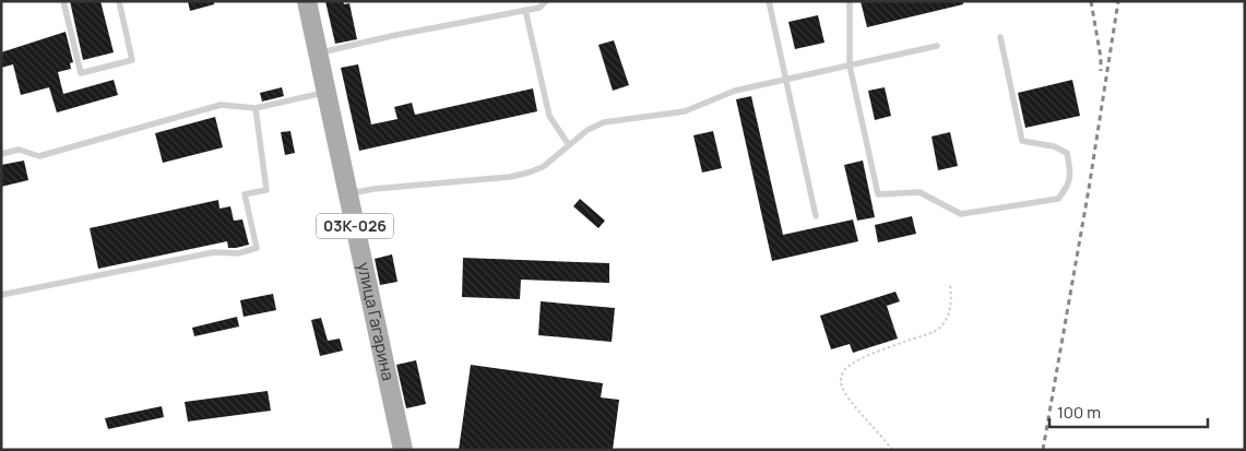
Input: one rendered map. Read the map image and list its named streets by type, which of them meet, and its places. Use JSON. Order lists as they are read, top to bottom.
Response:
{
  "streets": {
    "main road": ["03К-026", "улица Гагарина"]
  },
  "scale_bar": "100 m"
}
